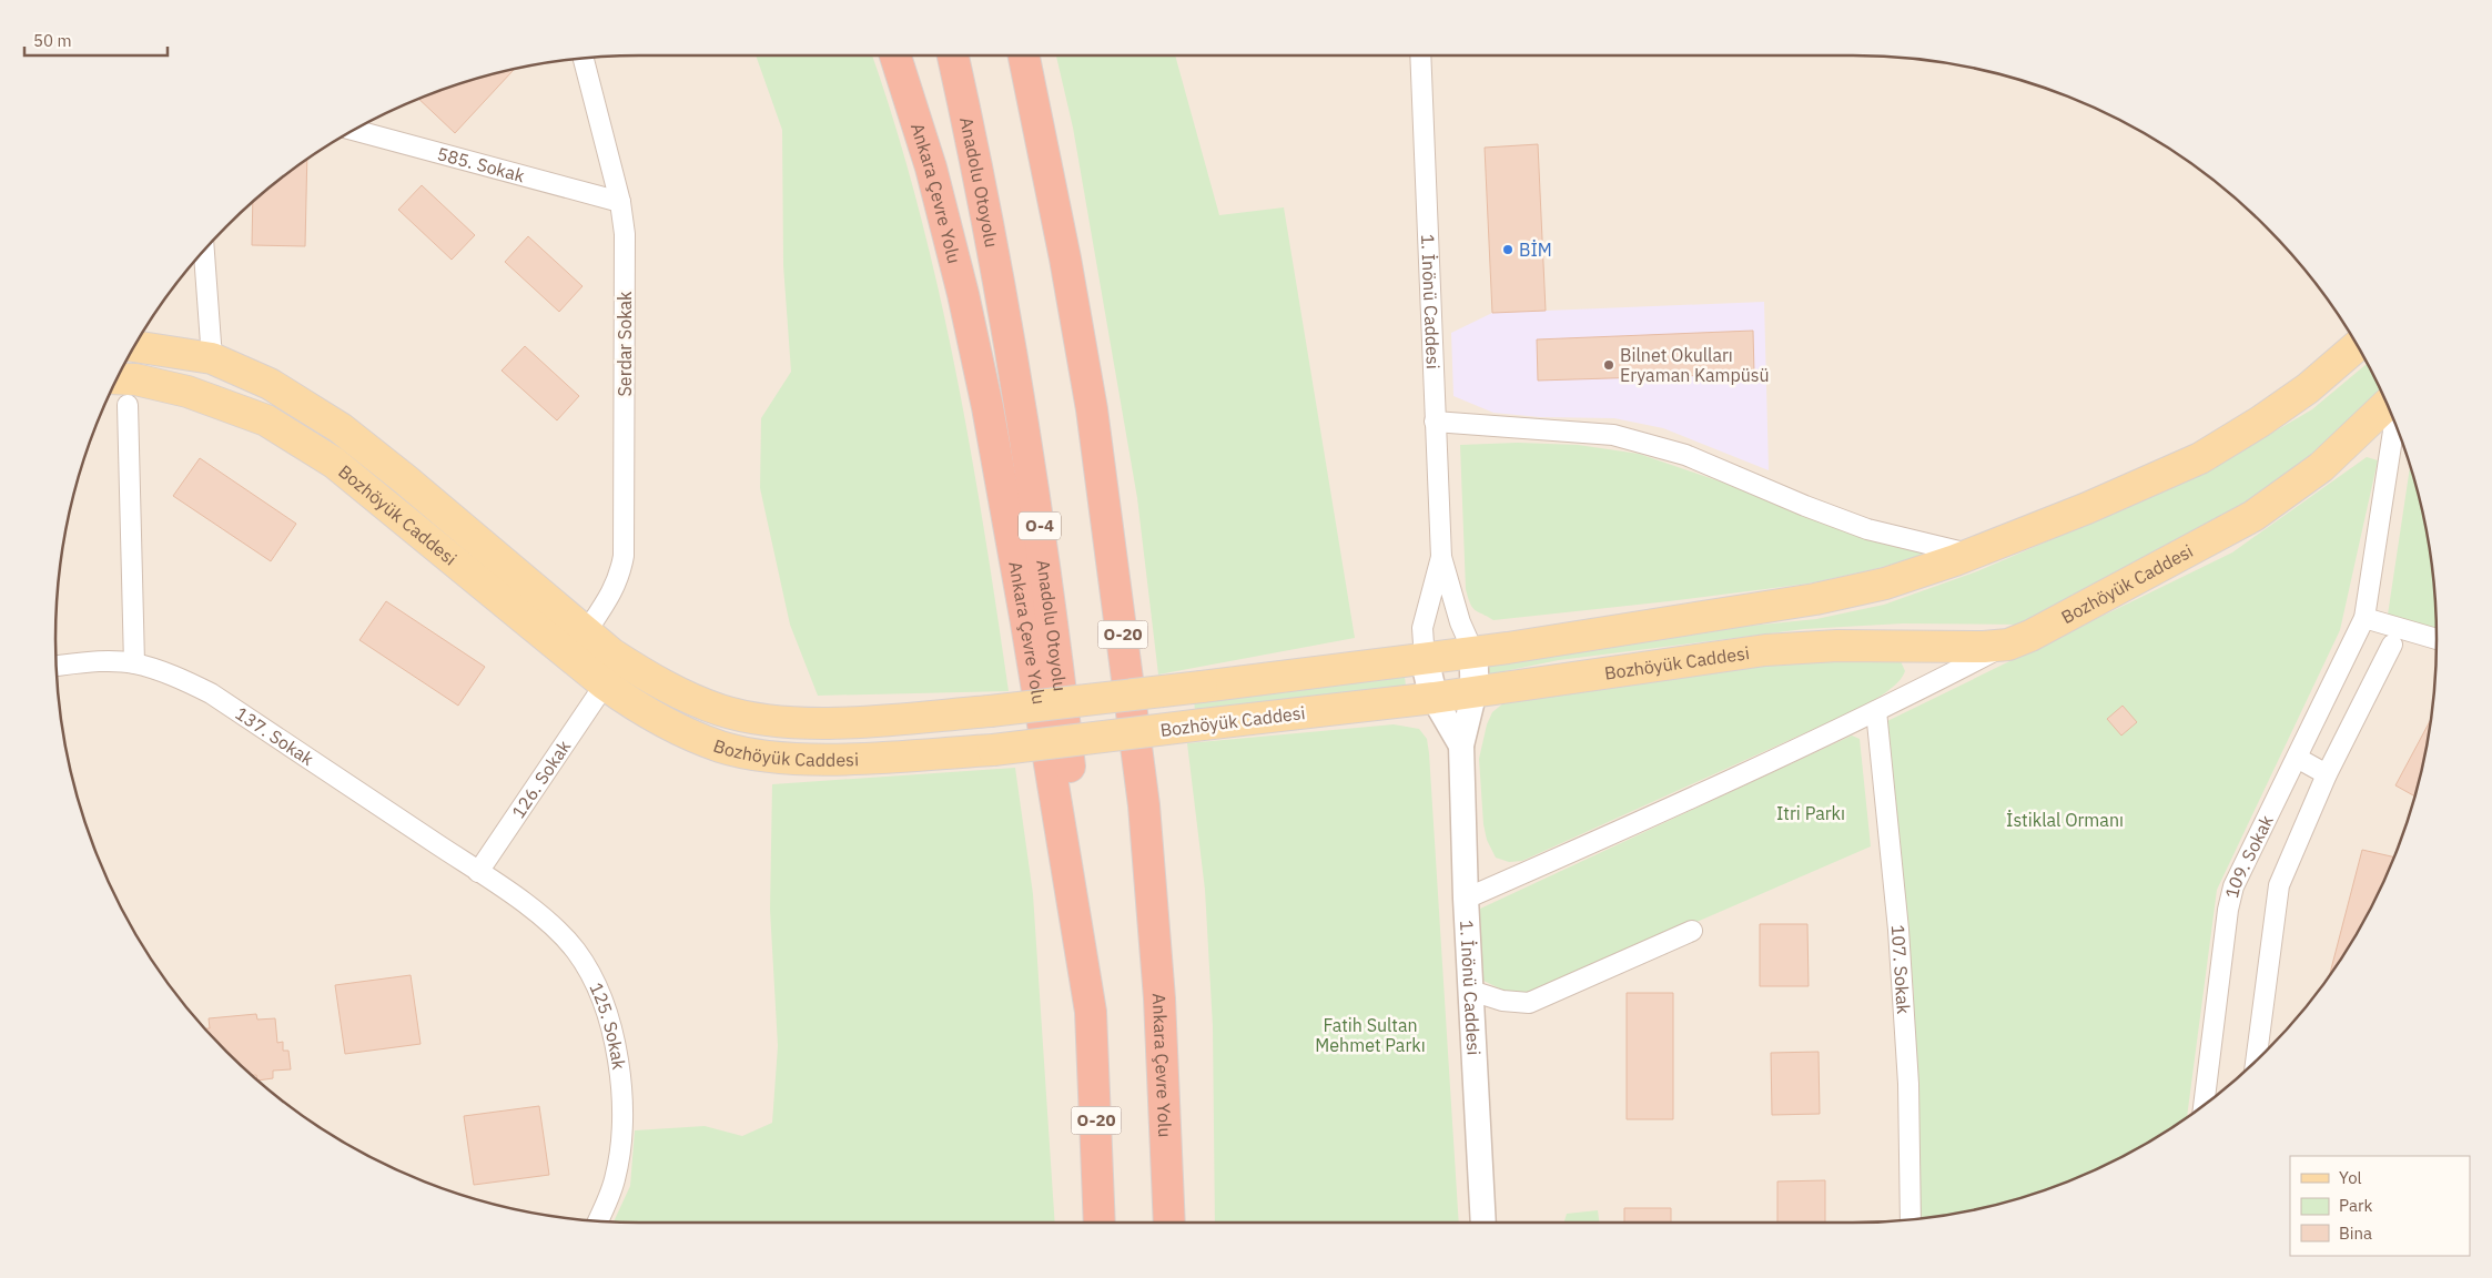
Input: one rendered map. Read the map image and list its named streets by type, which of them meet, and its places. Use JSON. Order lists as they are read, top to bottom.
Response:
{
  "streets": {
    "highway": [
      "Anadolu Otoyolu",
      "Ankara Çevre Yolu",
      "O-4",
      "O-20"
    ],
    "main road": ["Bozhöyük Caddesi"],
    "street": [
      "585. Sokak",
      "1. İnönü Caddesi",
      "Serdar Sokak",
      "137. Sokak",
      "126. Sokak",
      "109. Sokak",
      "107. Sokak",
      "125. Sokak"
    ]
  },
  "crossings": [
    ["585. Sokak", "Serdar Sokak"],
    ["Anadolu Otoyolu", "Ankara Çevre Yolu"],
    ["1. İnönü Caddesi", "Bozhöyük Caddesi"],
    ["Serdar Sokak", "Bozhöyük Caddesi"],
    ["Bozhöyük Caddesi", "126. Sokak"],
    ["137. Sokak", "126. Sokak"],
    ["137. Sokak", "125. Sokak"],
    ["126. Sokak", "125. Sokak"]
  ],
  "parks": ["Itri Parkı", "İstiklal Ormanı", "Fatih Sultan Mehmet Parkı"],
  "places": ["BİM", "Bilnet Okulları Eryaman Kampüsü"],
  "legend": ["Yol", "Park", "Bina"],
  "scale_bar": "50 m"
}
